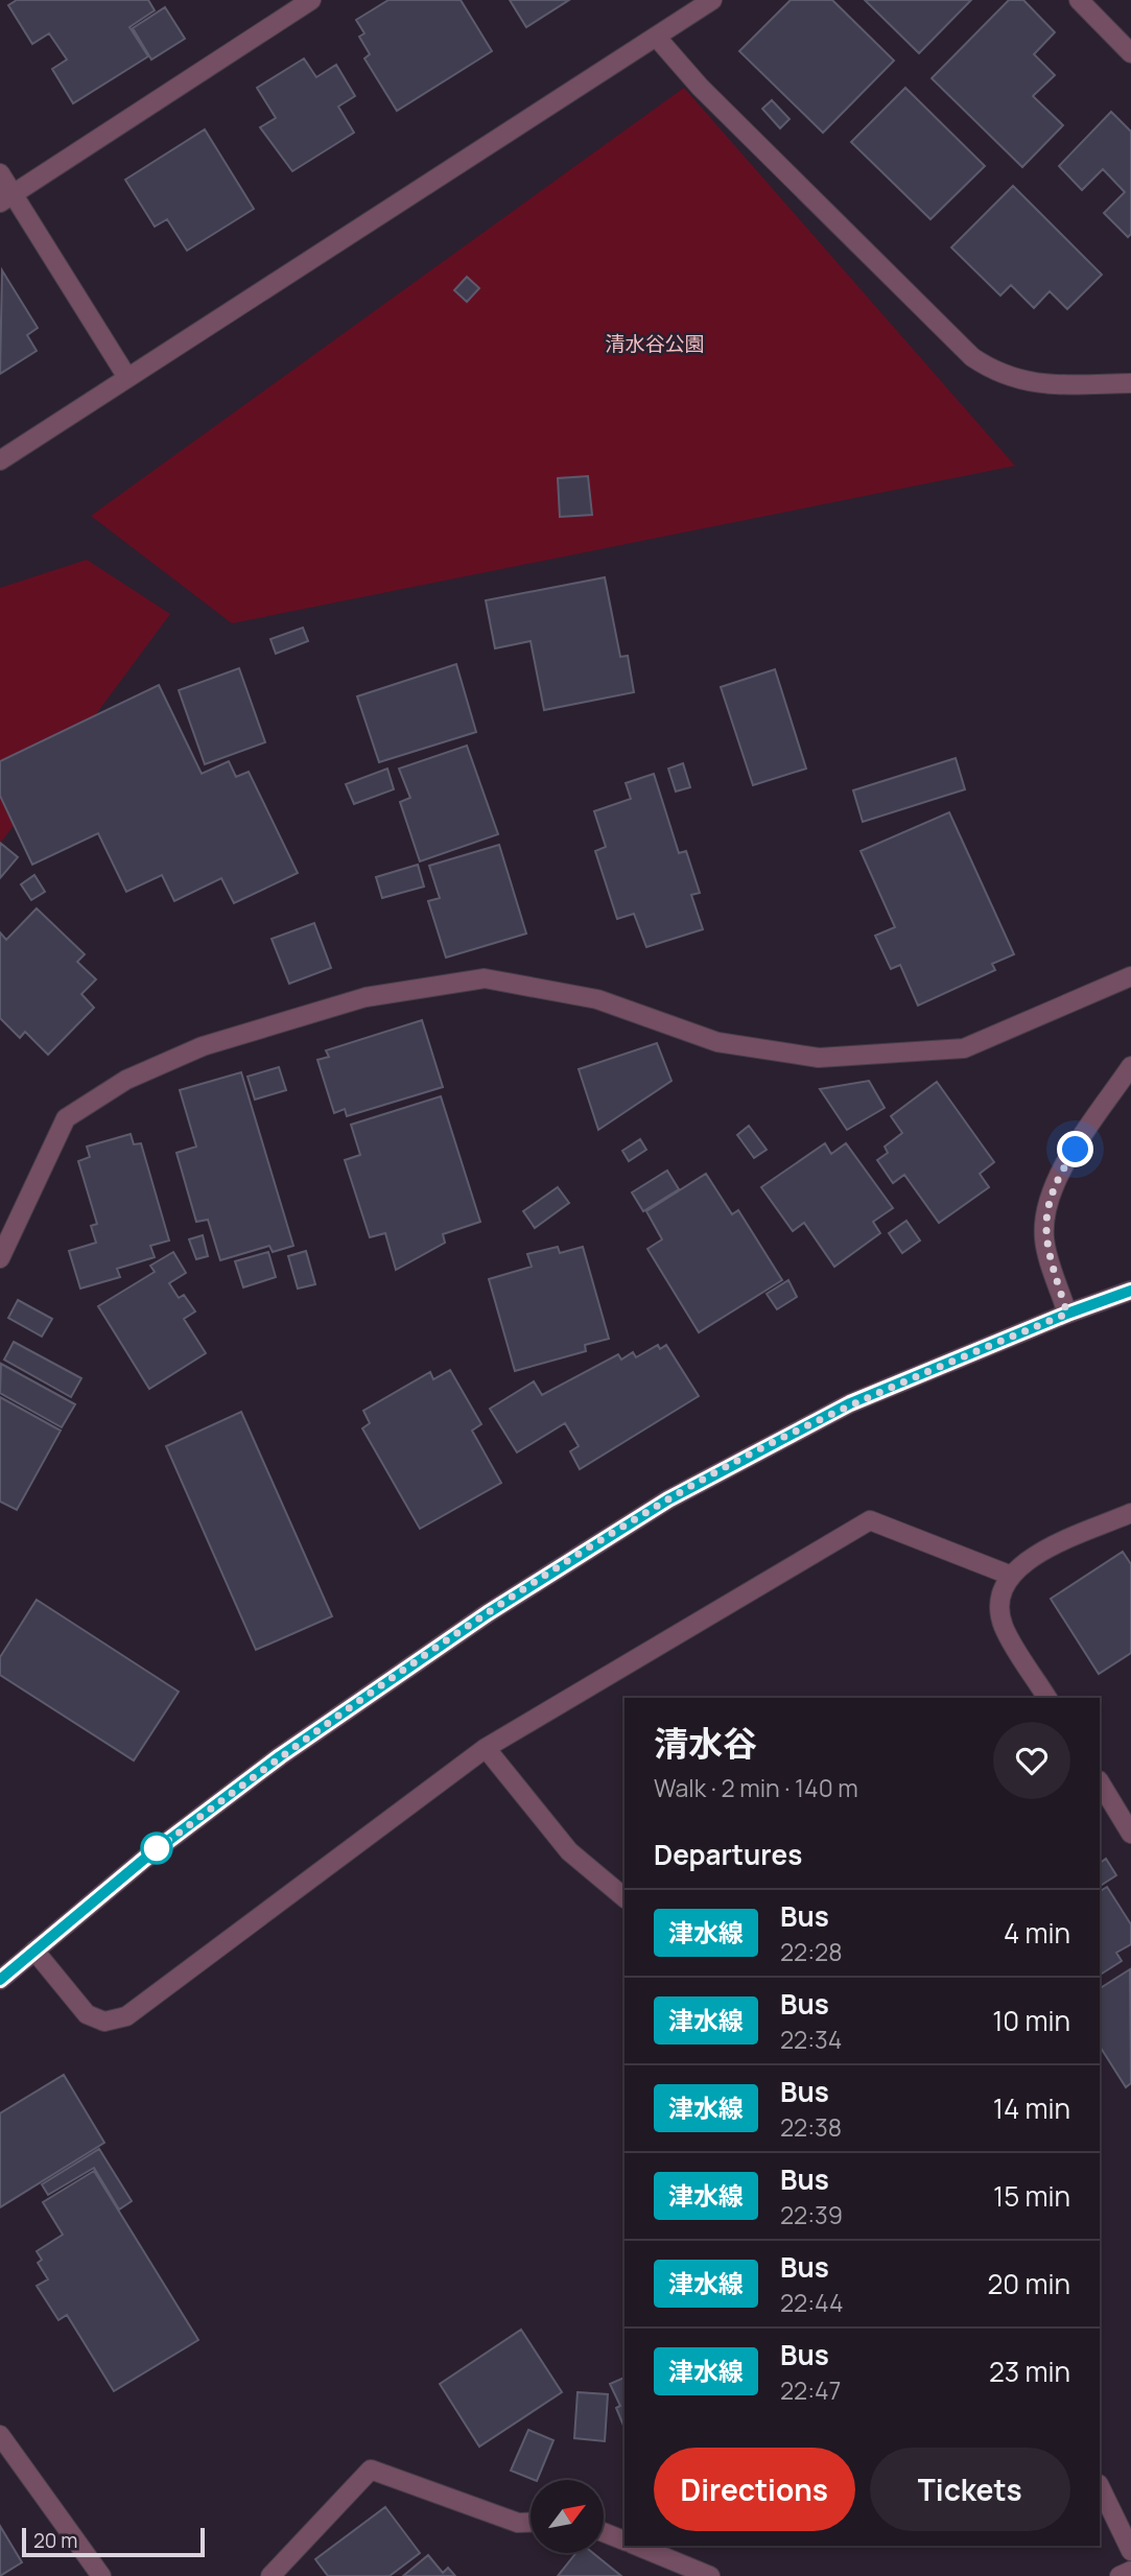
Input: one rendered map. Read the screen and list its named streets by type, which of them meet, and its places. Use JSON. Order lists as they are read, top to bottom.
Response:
{
  "parks": ["清水谷公園"],
  "lines": ["bus line 津水線"],
  "scale_bar": "20 m",
  "north": "top right",
  "page": {
    "heading": [
      ["清水谷", "Walk · 2 min · 140 m"],
      "Departures"
    ],
    "list": [
      {
        "mark": "津水線",
        "name": "Bus",
        "note": "22:28",
        "value": "4 min"
      },
      {
        "mark": "津水線",
        "name": "Bus",
        "note": "22:34",
        "value": "10 min"
      },
      {
        "mark": "津水線",
        "name": "Bus",
        "note": "22:38",
        "value": "14 min"
      },
      {
        "mark": "津水線",
        "name": "Bus",
        "note": "22:39",
        "value": "15 min"
      },
      {
        "mark": "津水線",
        "name": "Bus",
        "note": "22:44",
        "value": "20 min"
      },
      {
        "mark": "津水線",
        "name": "Bus",
        "note": "22:47",
        "value": "23 min"
      }
    ],
    "buttons": ["Directions", "Tickets"],
    "scale": "20 m"
  }
}
